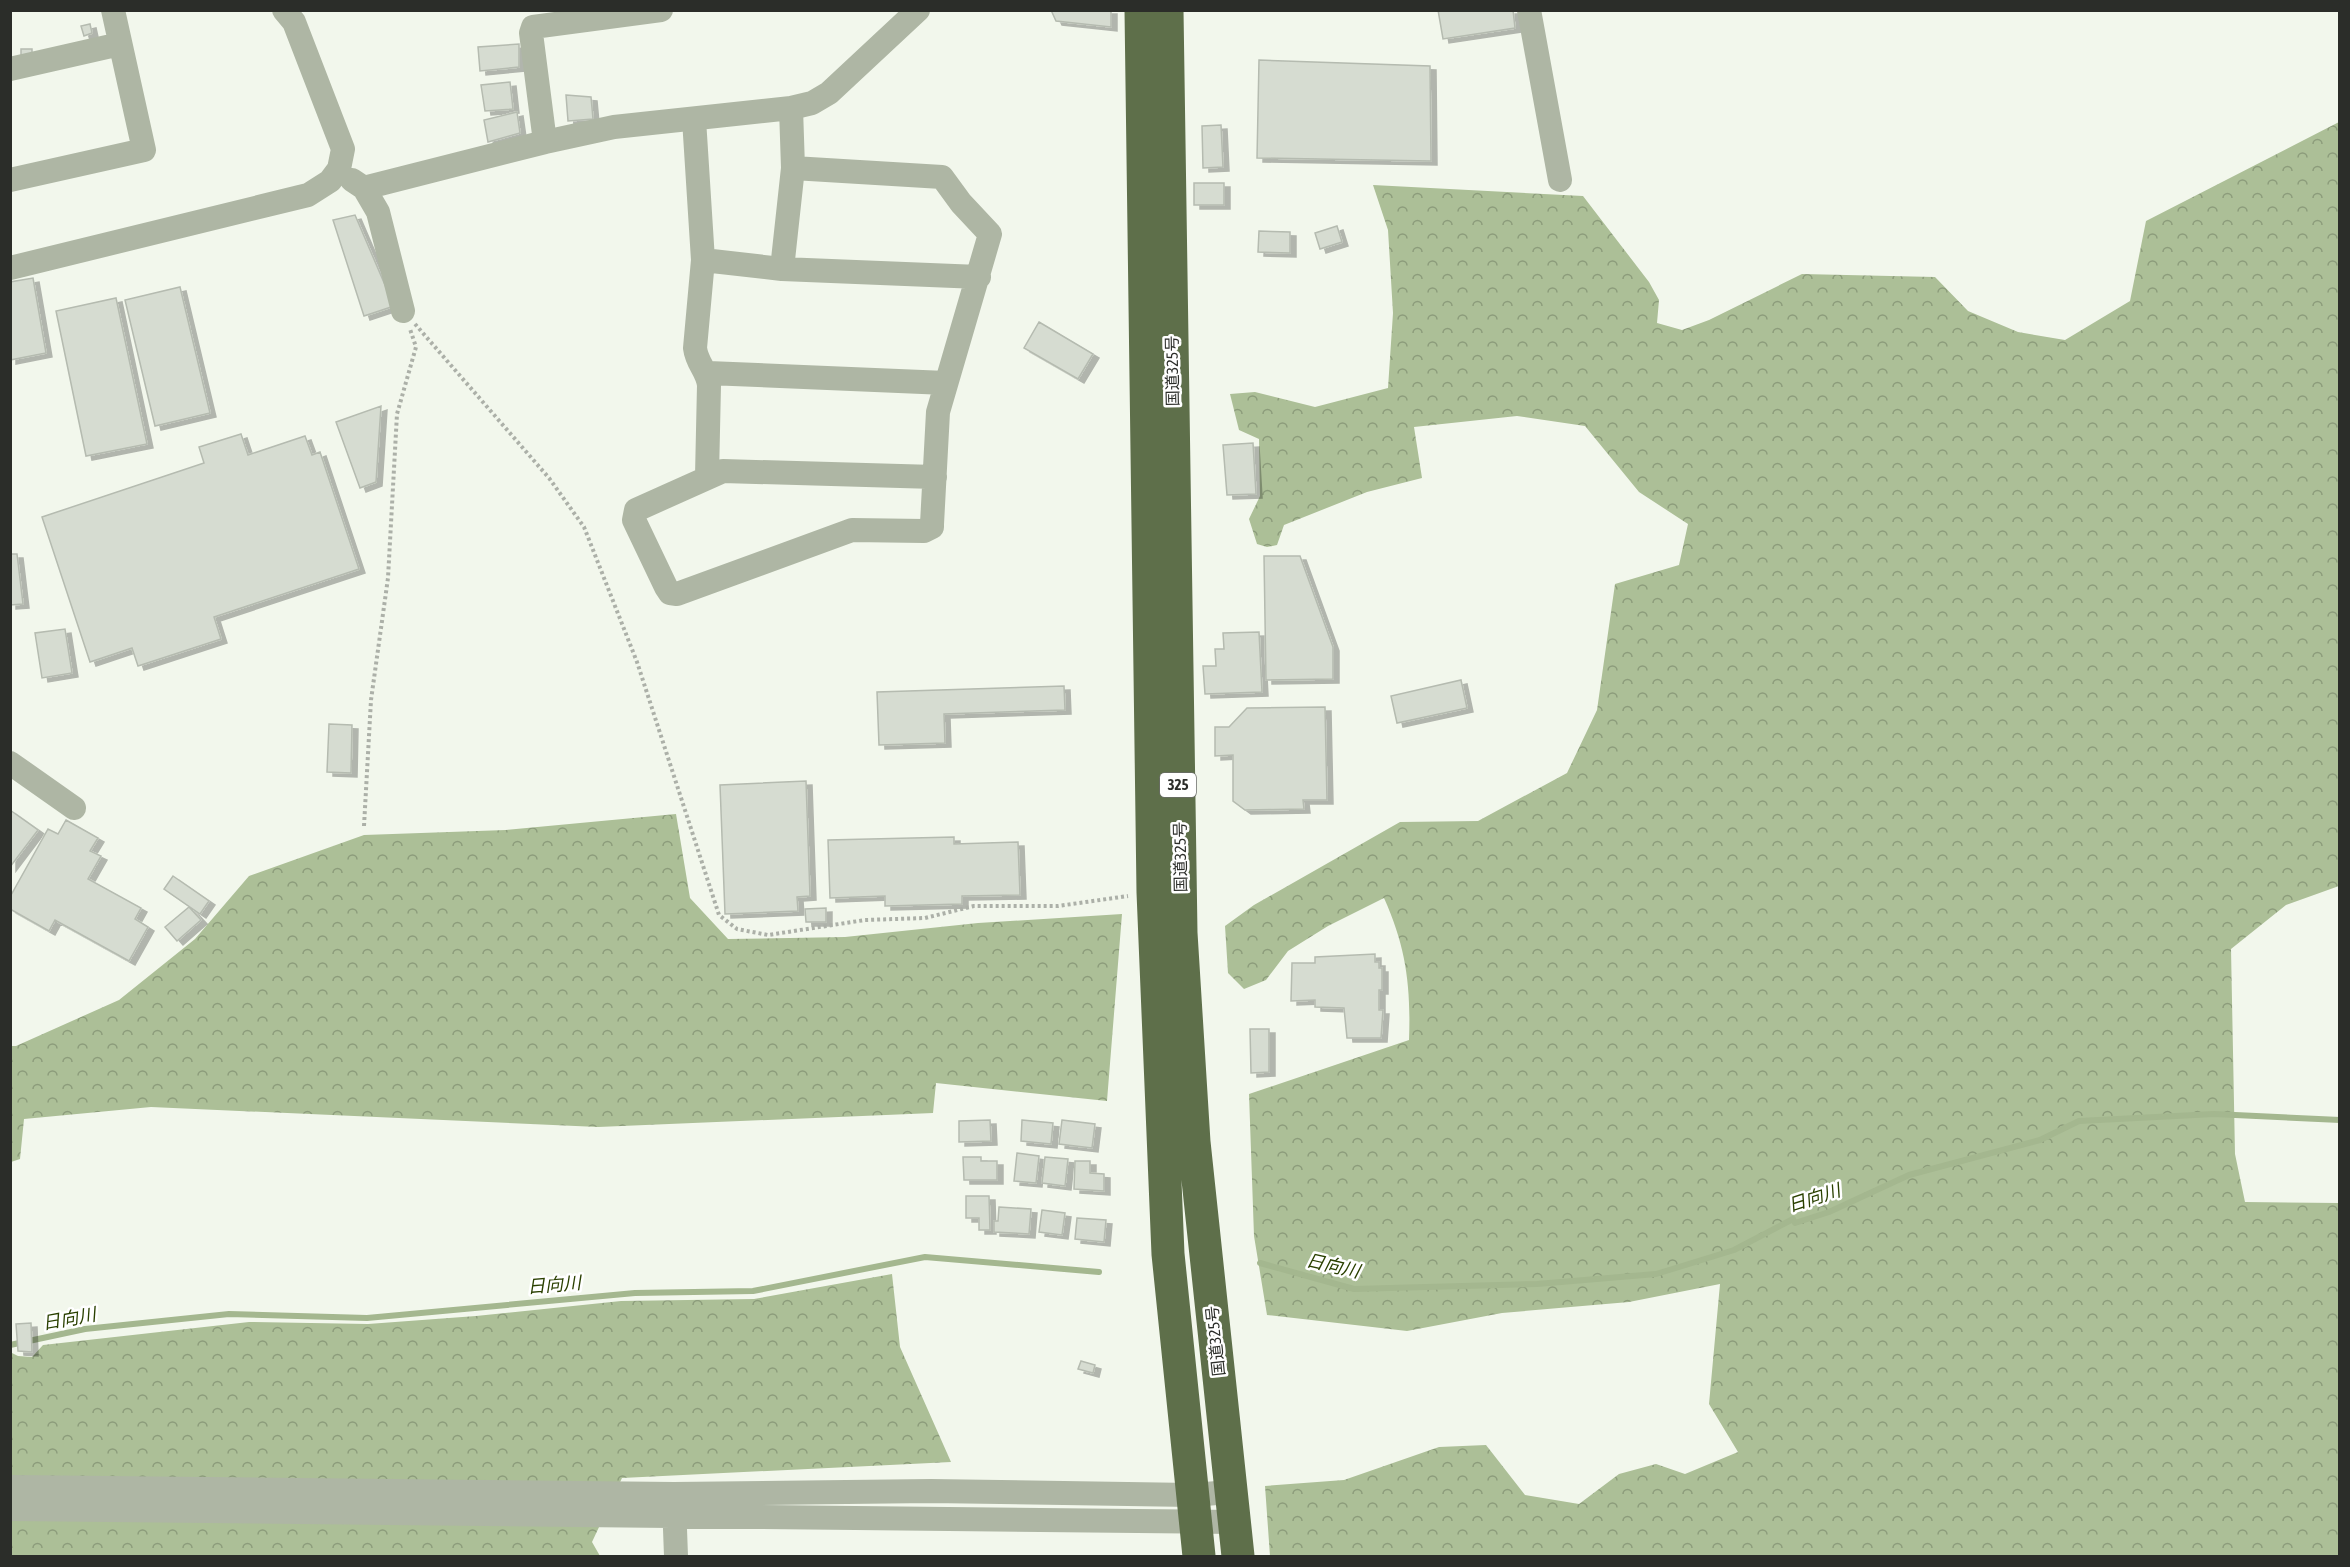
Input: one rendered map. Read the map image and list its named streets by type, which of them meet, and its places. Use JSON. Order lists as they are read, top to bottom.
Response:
{
  "streets": {
    "highway": ["国道325号", "325"]
  },
  "water": ["日向川"]
}
